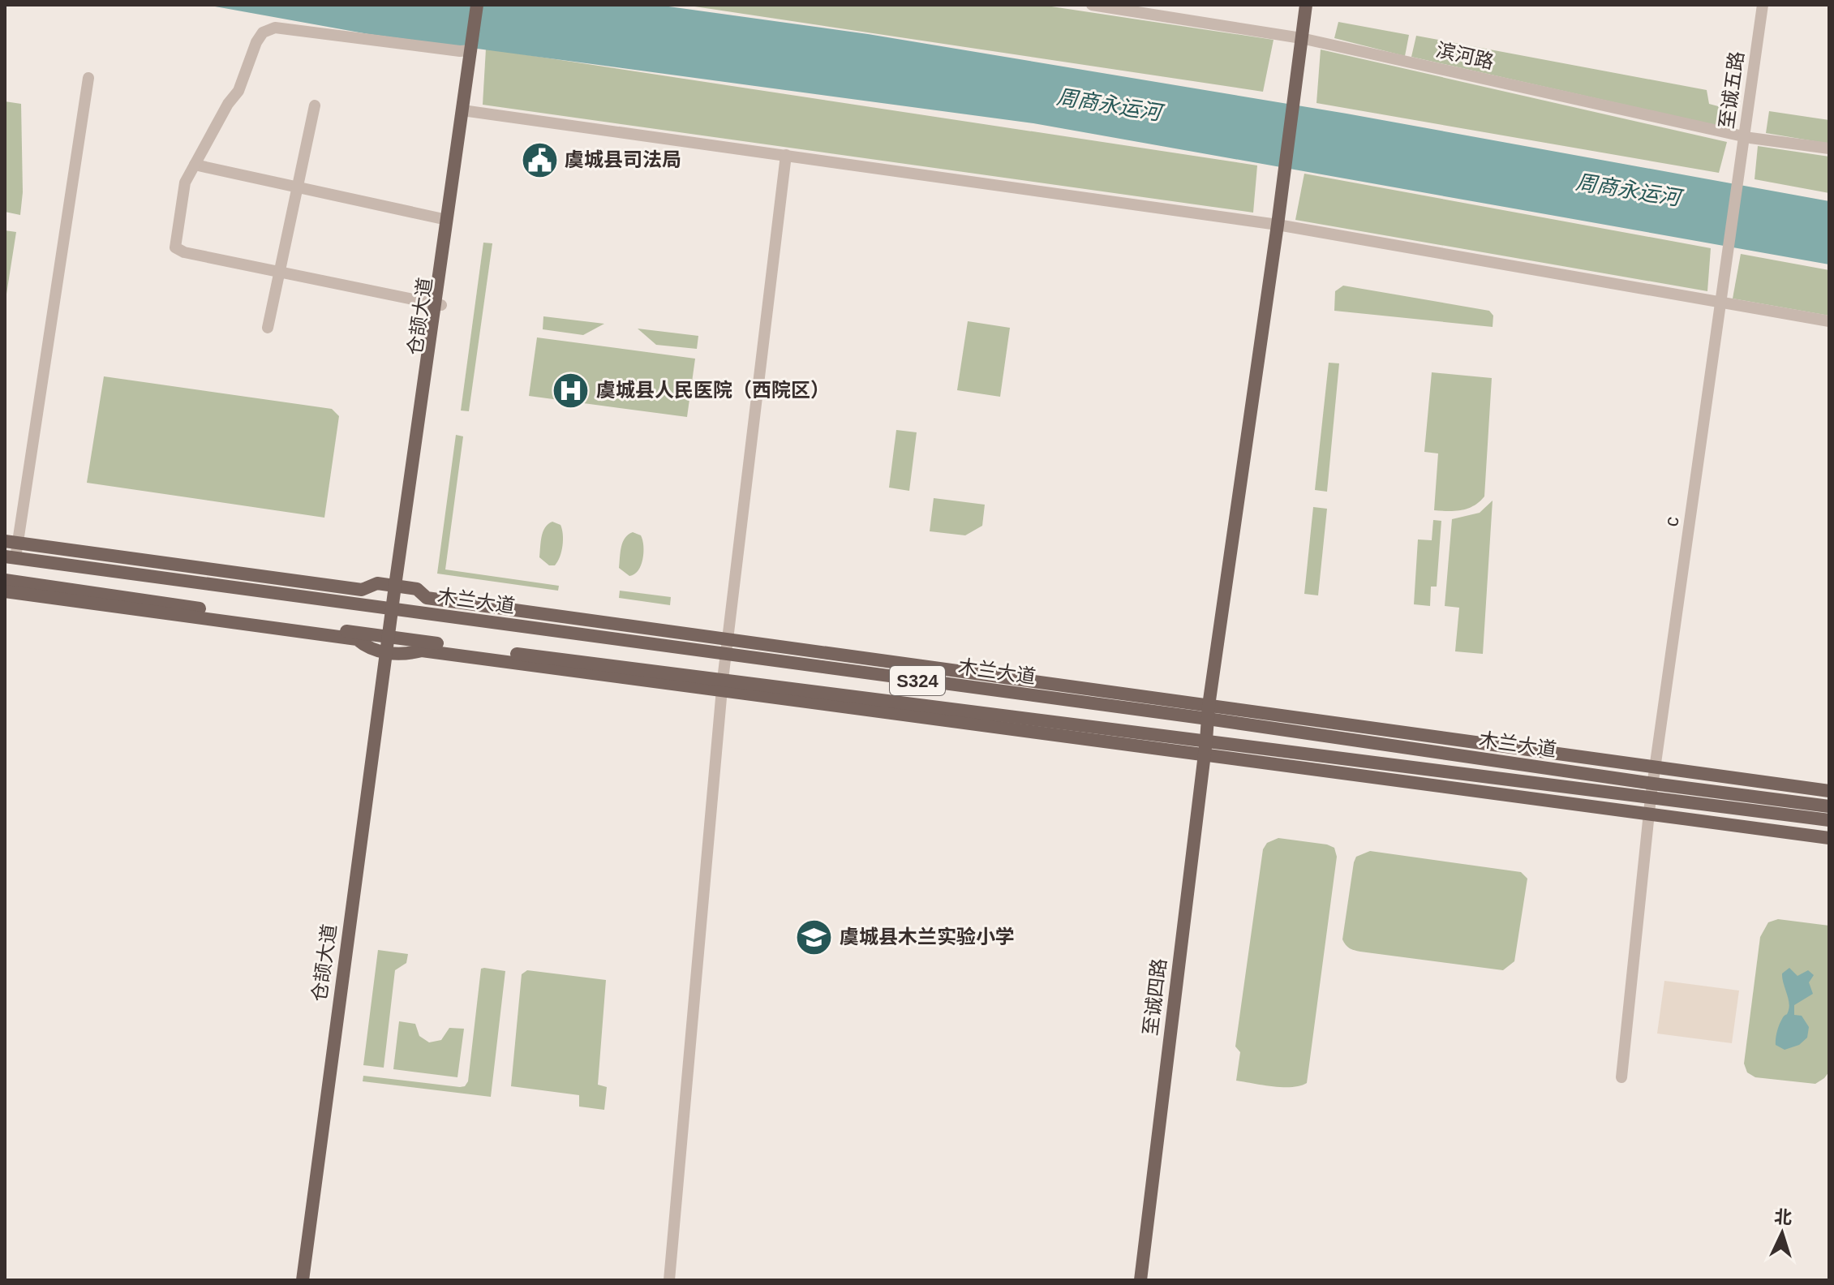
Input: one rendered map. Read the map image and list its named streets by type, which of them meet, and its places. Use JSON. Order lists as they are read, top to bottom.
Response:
{
  "streets": {
    "main road": [
      "仓颉大道",
      "木兰大道",
      "S324",
      "至诚四路"
    ],
    "street": ["滨河路", "至诚五路", "c"]
  },
  "crossings": [
    ["滨河路", "至诚五路"],
    ["滨河路", "至诚四路"],
    ["至诚五路", "c"],
    ["仓颉大道", "木兰大道"],
    ["c", "木兰大道"],
    ["木兰大道", "至诚四路"]
  ],
  "water": ["周商永运河"],
  "places": {
    "public building": ["虞城县司法局"],
    "hospital": ["虞城县人民医院（西院区）"],
    "school or university": ["虞城县木兰实验小学"]
  },
  "north": "top"
}
